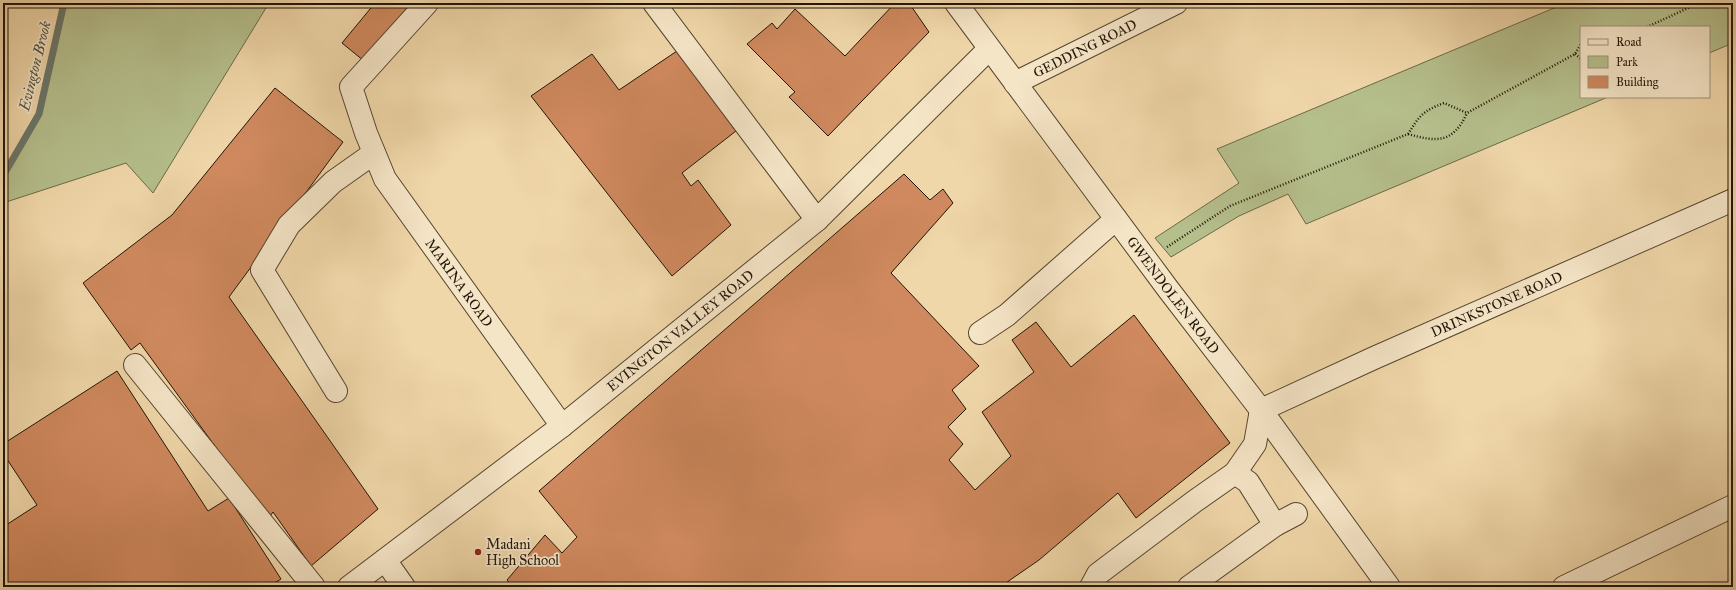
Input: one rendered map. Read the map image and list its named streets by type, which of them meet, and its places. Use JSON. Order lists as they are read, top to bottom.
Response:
{
  "streets": {
    "street": [
      "GEDDING ROAD",
      "MARINA ROAD",
      "GWENDOLEN ROAD",
      "DRINKSTONE ROAD",
      "EVINGTON VALLEY ROAD"
    ]
  },
  "crossings": [
    ["GEDDING ROAD", "GWENDOLEN ROAD"],
    ["MARINA ROAD", "EVINGTON VALLEY ROAD"],
    ["GWENDOLEN ROAD", "DRINKSTONE ROAD"],
    ["GWENDOLEN ROAD", "EVINGTON VALLEY ROAD"]
  ],
  "water": ["Evington Brook"],
  "places": ["Madani High School"],
  "legend": ["Road", "Park", "Building"]
}
